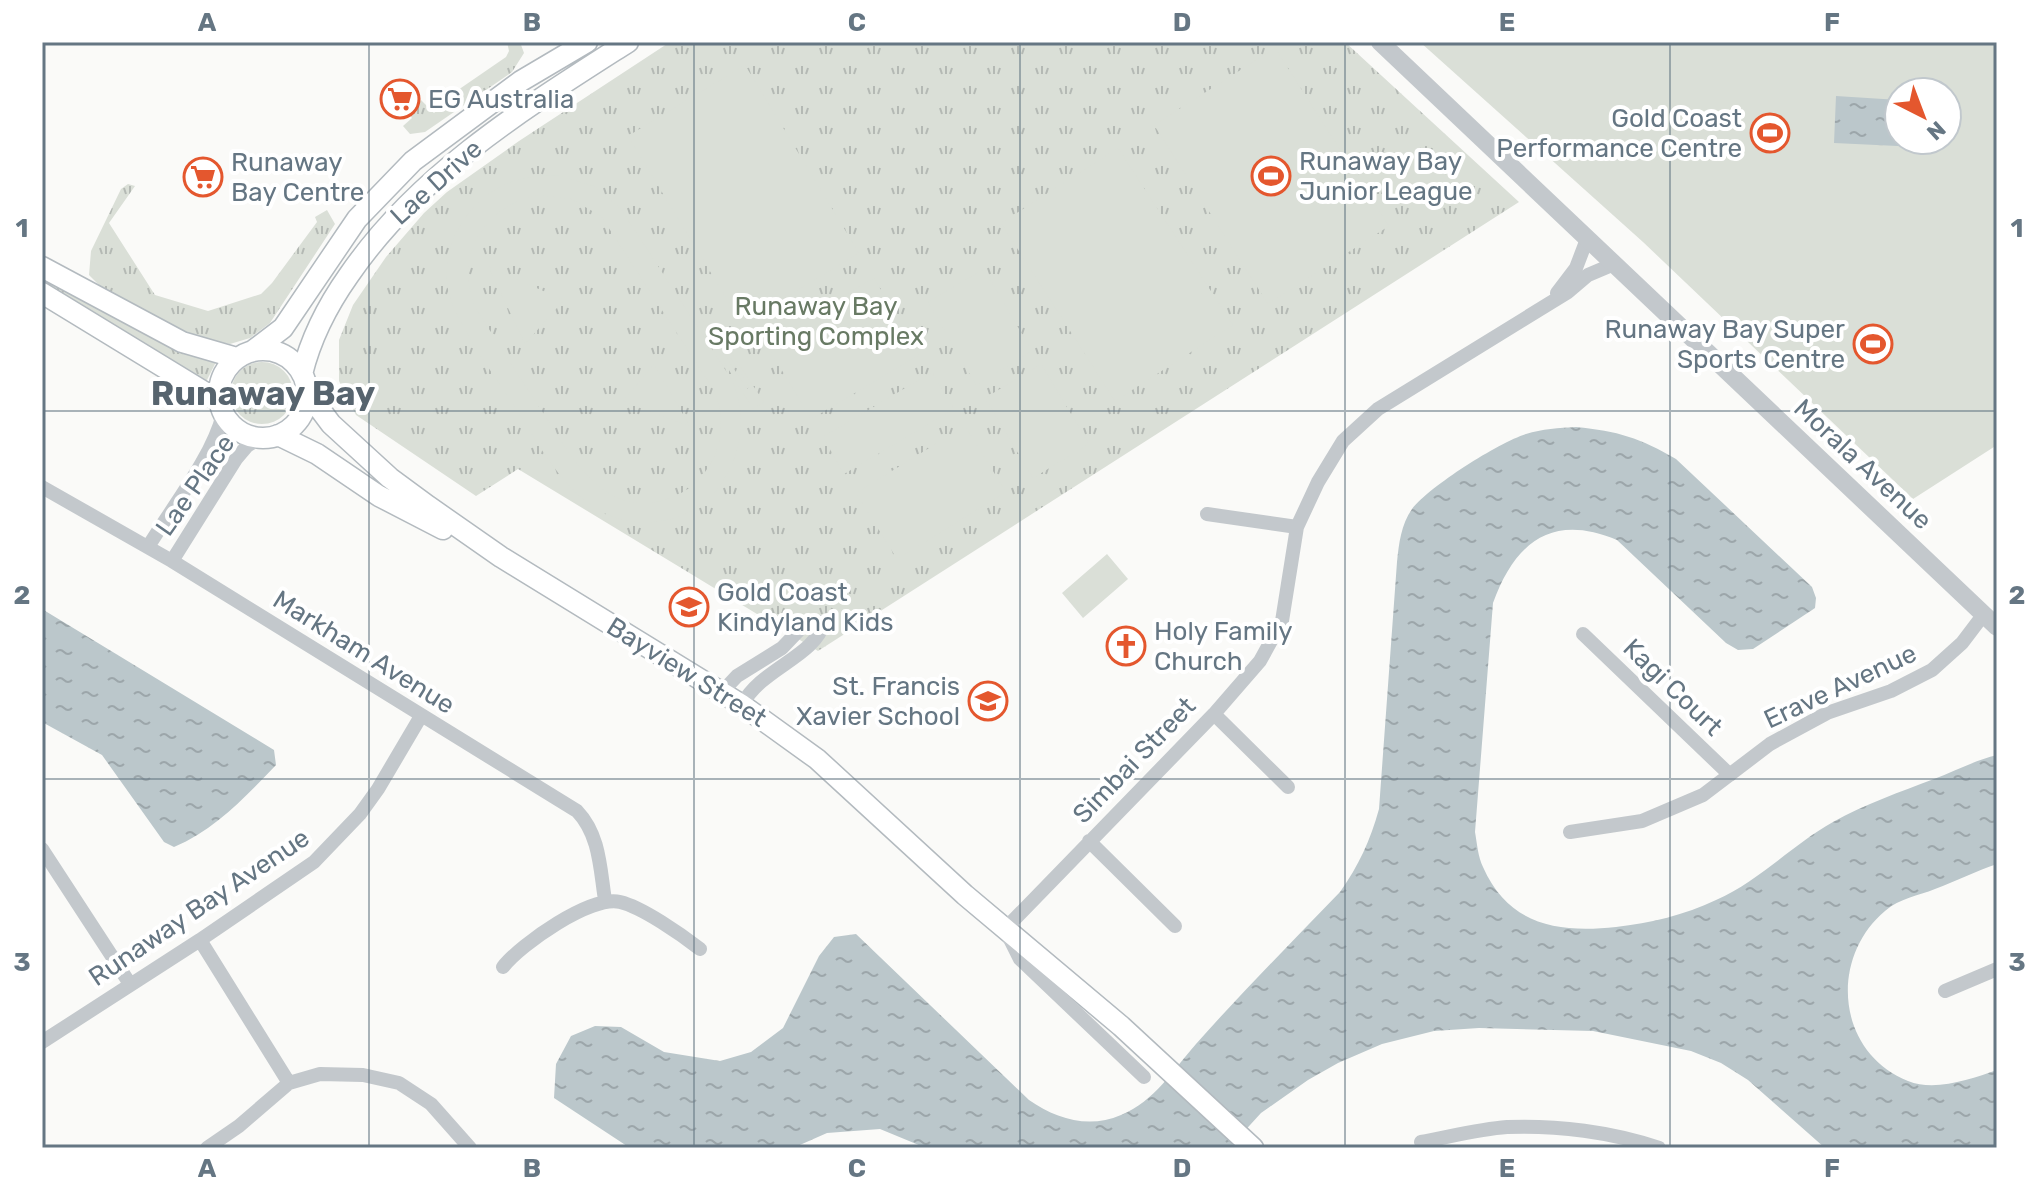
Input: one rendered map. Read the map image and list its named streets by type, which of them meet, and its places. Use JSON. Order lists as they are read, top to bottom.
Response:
{
  "streets": {
    "main road": ["Lae Drive", "Bayview Street"],
    "street": [
      "Morala Avenue",
      "Lae Place",
      "Markham Avenue",
      "Erave Avenue",
      "Kagi Court",
      "Simbai Street",
      "Runaway Bay Avenue"
    ]
  },
  "crossings": [
    ["Lae Drive", "Lae Place"],
    ["Lae Drive", "Bayview Street"],
    ["Morala Avenue", "Erave Avenue"],
    ["Morala Avenue", "Simbai Street"],
    ["Lae Place", "Markham Avenue"],
    ["Lae Place", "Bayview Street"],
    ["Markham Avenue", "Runaway Bay Avenue"],
    ["Bayview Street", "Simbai Street"],
    ["Erave Avenue", "Kagi Court"]
  ],
  "districts": ["Runaway Bay"],
  "parks": ["Runaway Bay Sporting Complex"],
  "places": {
    "supermarket": ["EG Australia", "Runaway Bay Centre"],
    "sports": ["Gold Coast Performance Centre", "Runaway Bay Junior League", "Runaway Bay Super Sports Centre"],
    "school or university": ["Gold Coast Kindyland Kids", "St. Francis Xavier School"],
    "church": ["Holy Family Church"]
  },
  "north": "bottom right",
  "grid": {
    "columns": [
      "A",
      "B",
      "C",
      "D",
      "E",
      "F"
    ],
    "rows": ["1", "2", "3"]
  }
}
